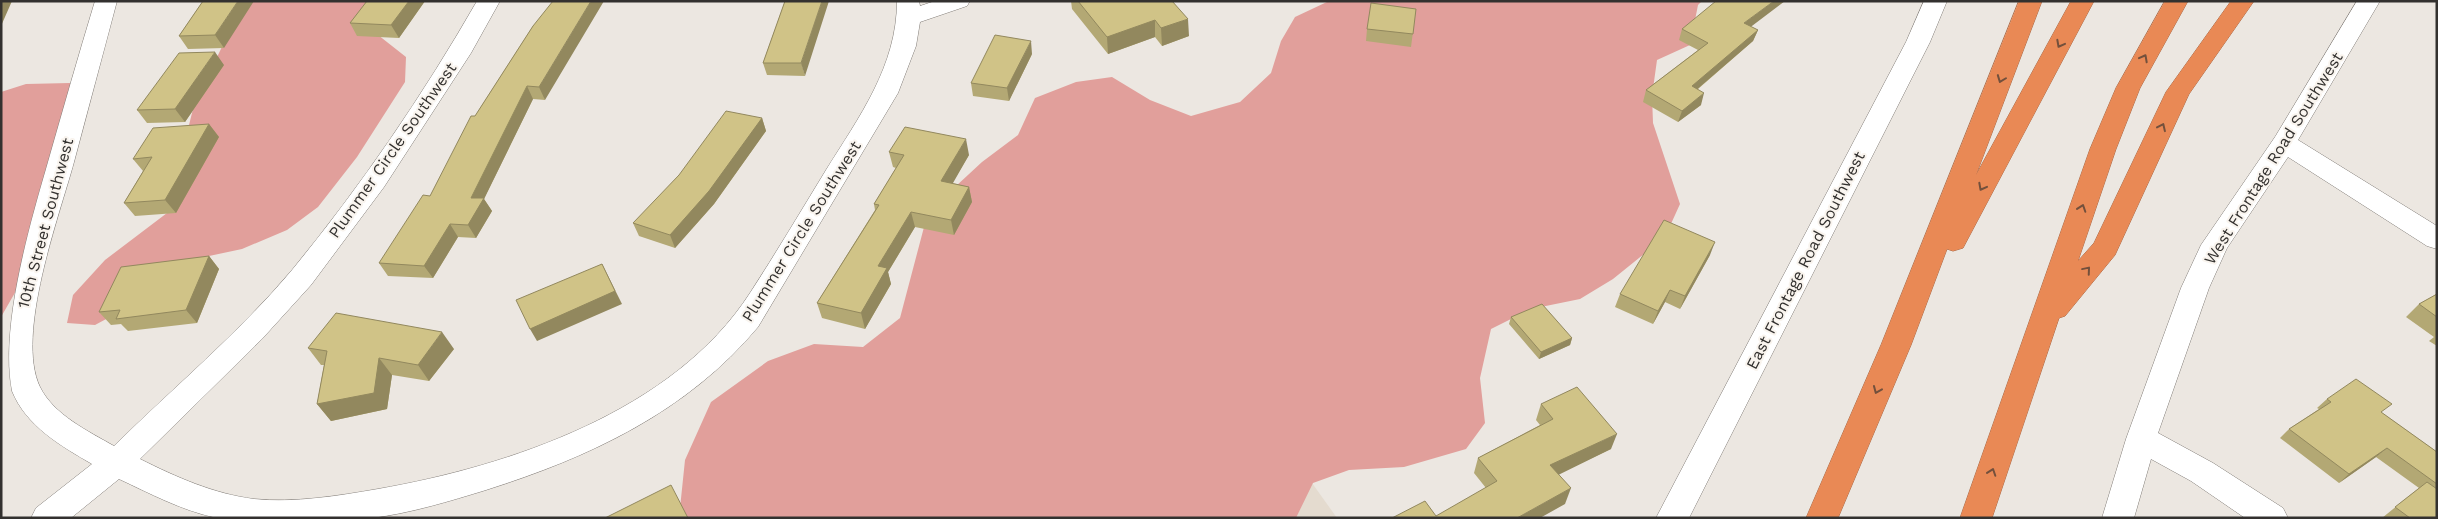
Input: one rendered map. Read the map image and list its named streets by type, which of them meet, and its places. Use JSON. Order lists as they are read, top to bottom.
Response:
{
  "streets": {
    "street": [
      "Plummer Circle Southwest",
      "West Frontage Road Southwest",
      "10th Street Southwest",
      "East Frontage Road Southwest"
    ]
  },
  "crossings": [
    ["Plummer Circle Southwest", "10th Street Southwest"]
  ]
}
